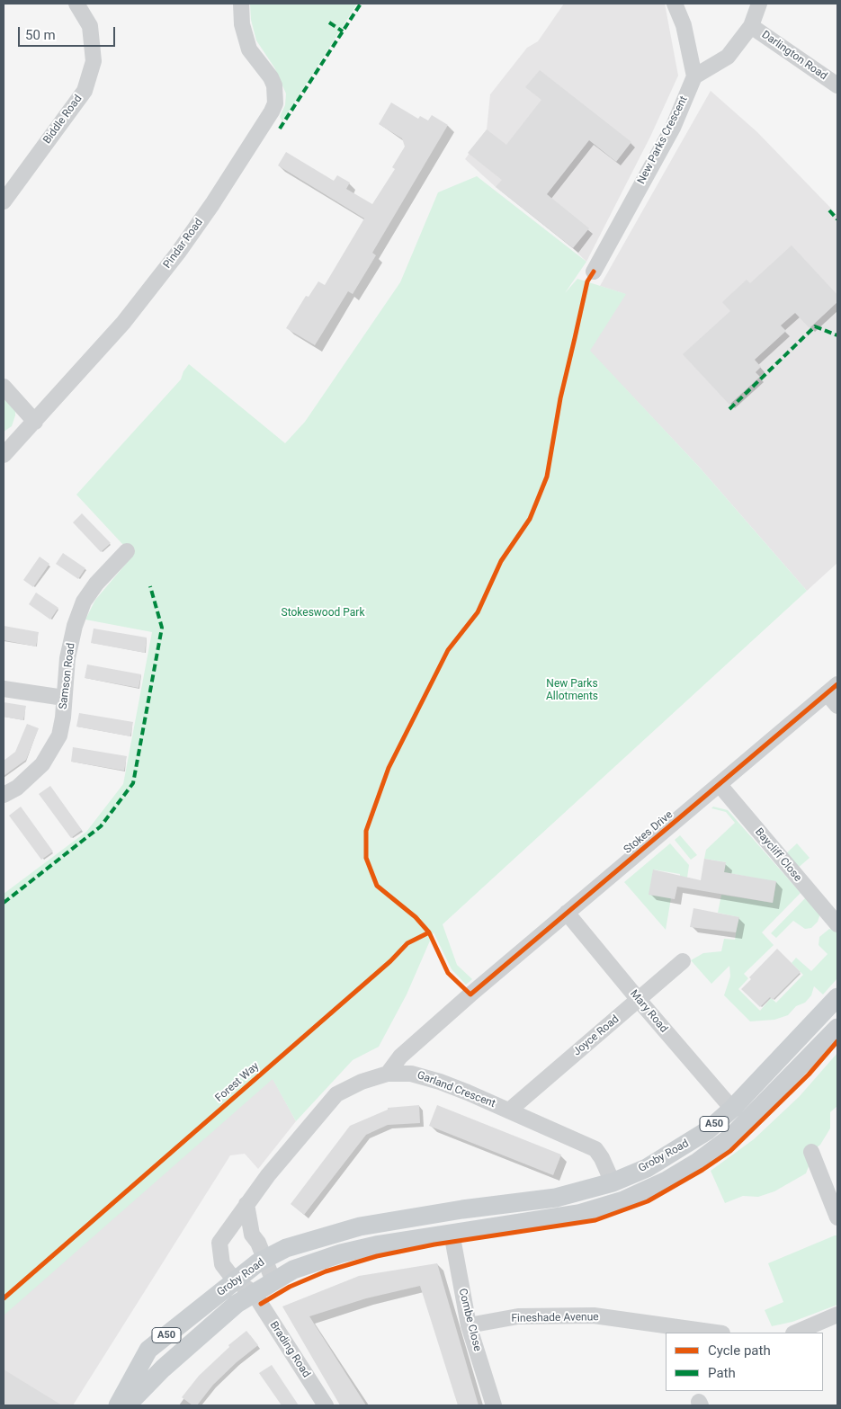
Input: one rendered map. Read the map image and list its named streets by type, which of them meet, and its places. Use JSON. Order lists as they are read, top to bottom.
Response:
{
  "streets": {
    "main road": ["A50", "Groby Road"],
    "street": [
      "Darlington Road",
      "Biddle Road",
      "New Parks Crescent",
      "Pindar Road",
      "Samson Road",
      "Stokes Drive",
      "Baycliff Close",
      "Mary Road",
      "Joyce Road",
      "Garland Crescent",
      "Fineshade Avenue",
      "Combe Close",
      "Brading Road"
    ],
    "cycle path": ["Forest Way"]
  },
  "crossings": [
    ["Stokes Drive", "Baycliff Close"],
    ["Stokes Drive", "Mary Road"],
    ["Stokes Drive", "Garland Crescent"],
    ["Mary Road", "Joyce Road"],
    ["Mary Road", "Groby Road"],
    ["Joyce Road", "Garland Crescent"],
    ["Garland Crescent", "Groby Road"],
    ["Garland Crescent", "Brading Road"],
    ["Groby Road", "Combe Close"],
    ["Groby Road", "Brading Road"],
    ["Fineshade Avenue", "Combe Close"]
  ],
  "parks": ["Stokeswood Park", "New Parks Allotments"],
  "legend": ["Cycle path", "Path"],
  "scale_bar": "50 m"
}
